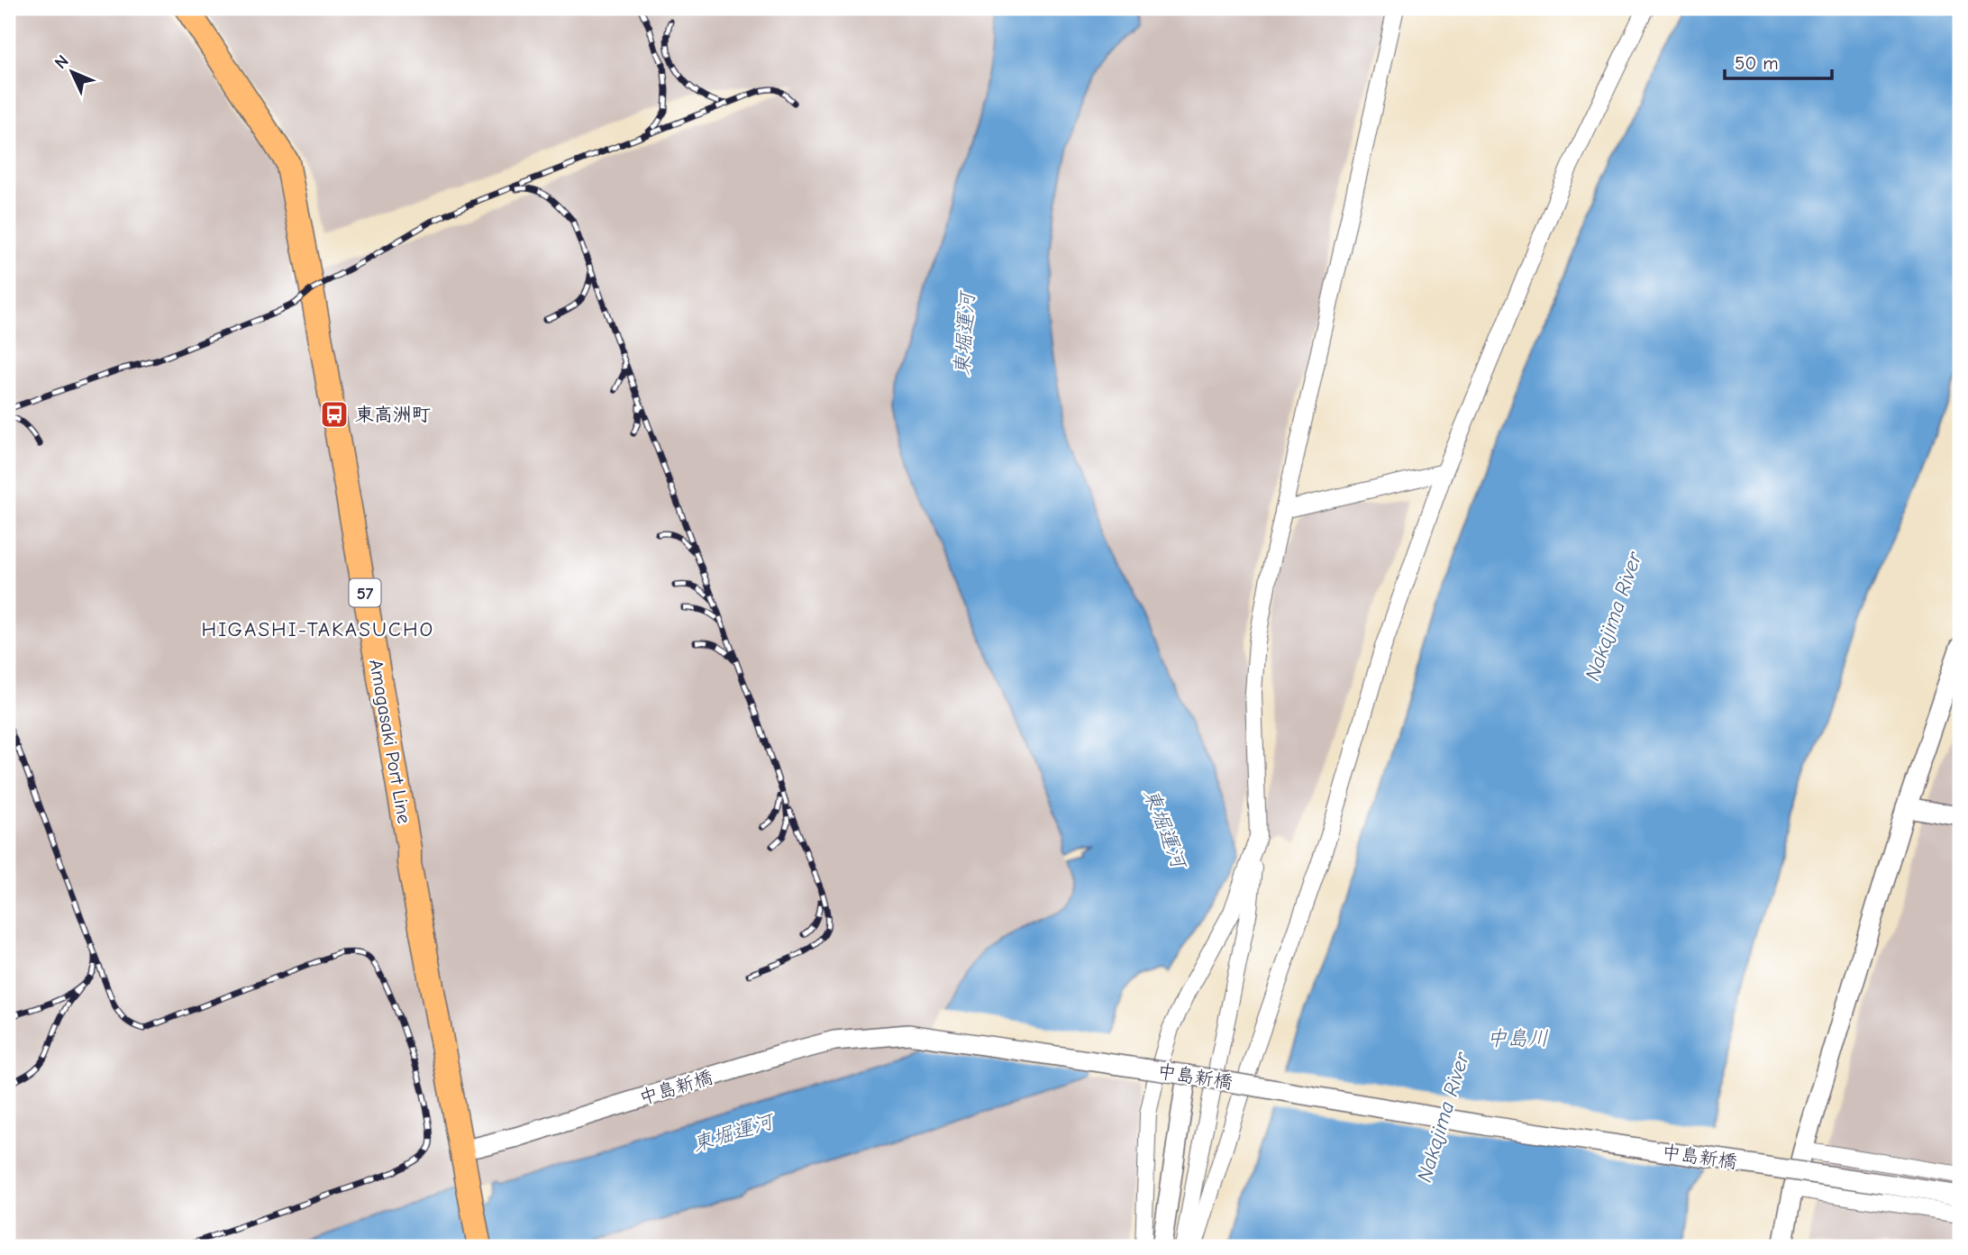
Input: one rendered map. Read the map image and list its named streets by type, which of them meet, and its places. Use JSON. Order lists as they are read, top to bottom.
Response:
{
  "streets": {
    "main road": ["57", "Amagasaki Port Line"],
    "street": ["中島新橋"]
  },
  "crossings": [
    ["Amagasaki Port Line", "中島新橋"]
  ],
  "districts": ["HIGASHI-TAKASUCHO"],
  "water": ["東堀運河", "Nakajima River", "中島川"],
  "places": {
    "bus stop": ["東高洲町"]
  },
  "scale_bar": "50 m",
  "north": "top left"
}
